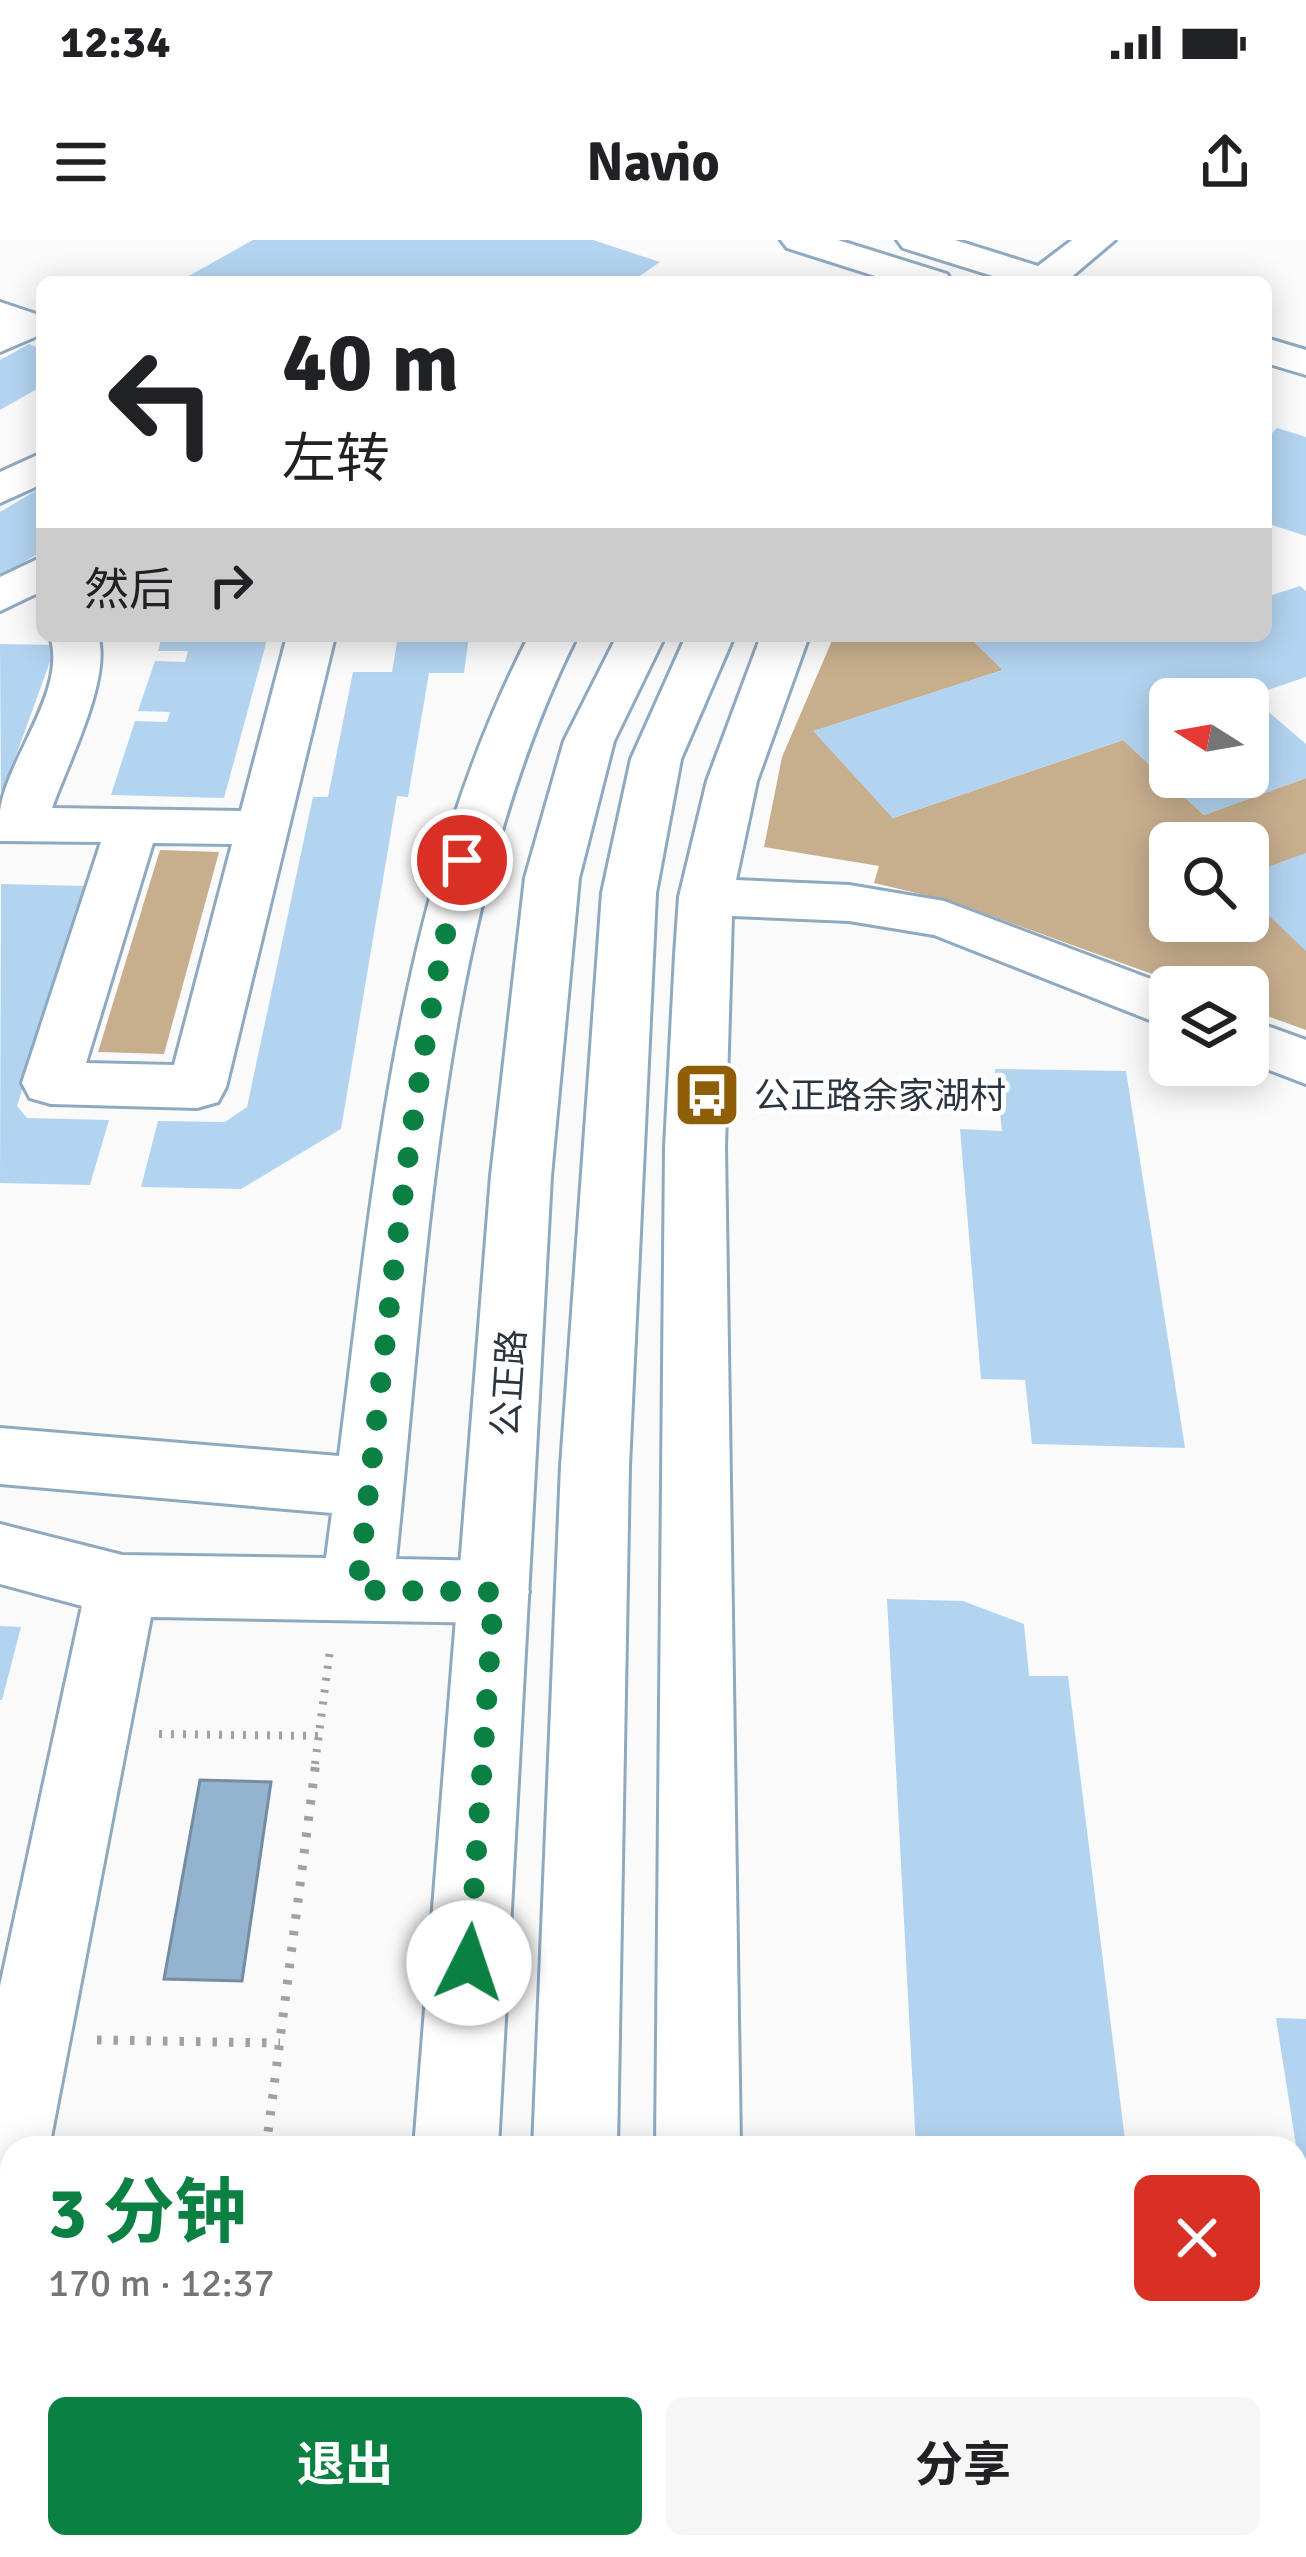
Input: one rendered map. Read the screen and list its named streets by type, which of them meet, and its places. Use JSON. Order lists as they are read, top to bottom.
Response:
{
  "streets": {
    "main road": ["公正路"]
  },
  "places": {
    "bus stop": ["公正路余家湖村"]
  },
  "north": "left",
  "page": {
    "status": "12:34",
    "header": "Navio",
    "turn": ["40 m", "左转"],
    "then": "然后",
    "heading": ["3 分钟", "170 m · 12:37"],
    "buttons": ["退出", "分享"]
  }
}
